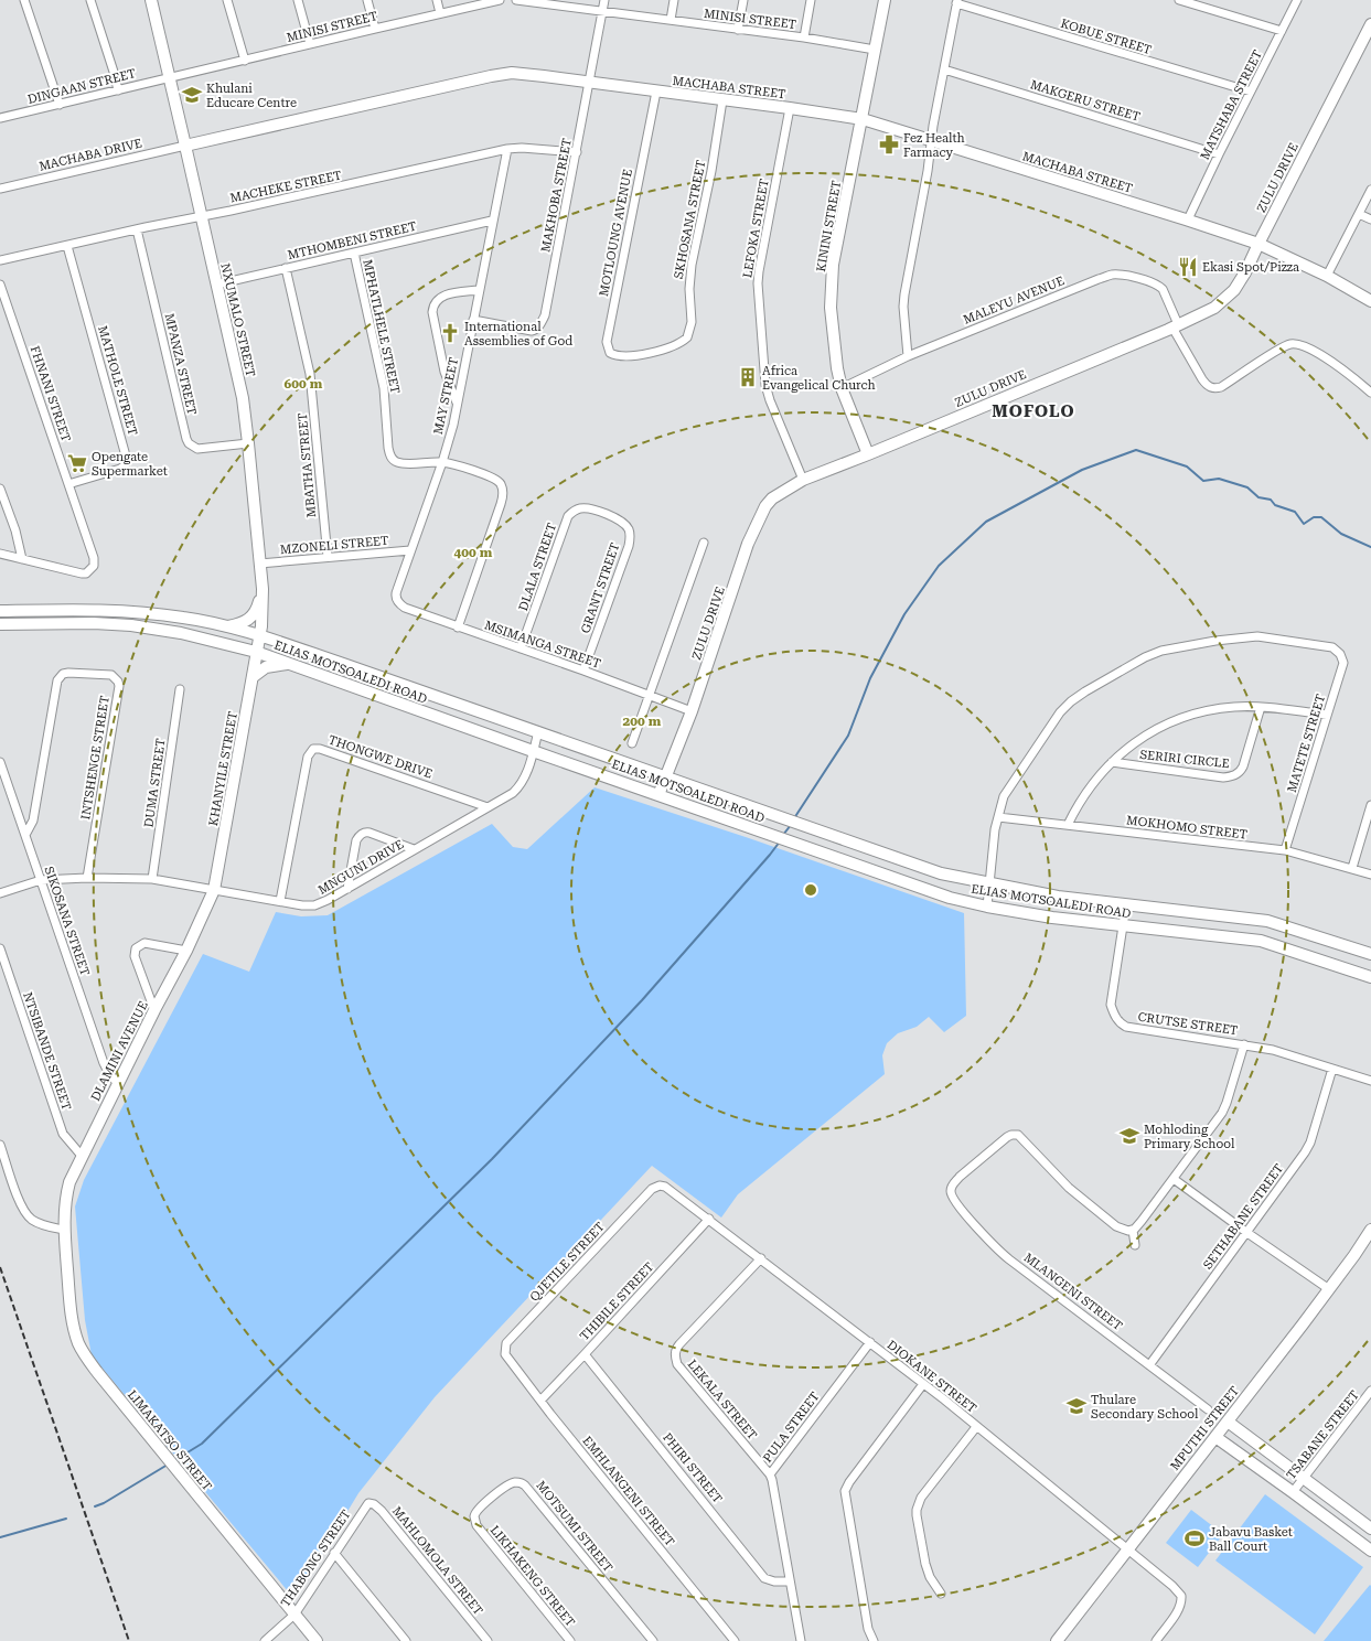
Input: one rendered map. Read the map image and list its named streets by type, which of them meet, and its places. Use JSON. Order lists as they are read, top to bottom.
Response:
{
  "streets": {
    "street": [
      "MINISI STREET",
      "KOBUE STREET",
      "DINGAAN STREET",
      "MACHABA STREET",
      "MAKGERU STREET",
      "MATSHABA STREET",
      "MACHABA DRIVE",
      "ZULU DRIVE",
      "MACHEKE STREET",
      "MAKHOBA STREET",
      "SKHOSANA STREET",
      "KININI STREET",
      "LEFOKA STREET",
      "MOTLOUNG AVENUE",
      "MTHOMBENI STREET",
      "MALEYU AVENUE",
      "NXUMALO STREET",
      "MPHATLHELE STREET",
      "MPANZA STREET",
      "MATHOLE STREET",
      "FHNANI STREET",
      "MAY STREET",
      "MBATHA STREET",
      "MZONELI STREET",
      "DLALA STREET",
      "GRANT STREET",
      "MSIMANGA STREET",
      "ELIAS MOTSOALEDI ROAD",
      "MATETE STREET",
      "THONGWE DRIVE",
      "INTSHENGE STREET",
      "SERIRI CIRCLE",
      "KHANYILE STREET",
      "DUMA STREET",
      "MOKHOMO STREET",
      "MNGUNI DRIVE",
      "SIKOSANA STREET",
      "CRUTSE STREET",
      "NTSIBANDE STREET",
      "DLAMINI AVENUE",
      "SETHABANE STREET",
      "QJETILE STREET",
      "MLANGENI STREET",
      "THIBILE STREET",
      "DIOKANE STREET",
      "LEKALA STREET",
      "PULA STREET",
      "MPUTHI STREET",
      "TSABANE STREET",
      "LIMAKATSO STREET",
      "PHIRI STREET",
      "EMHLANGENI STREET",
      "MOTSUMI STREET",
      "THABONG STREET",
      "MAHLOMOLA STREET",
      "LIKHAKENG STREET"
    ]
  },
  "crossings": [
    ["MINISI STREET", "DINGAAN STREET"],
    ["MINISI STREET", "MAKHOBA STREET"],
    ["MINISI STREET", "KININI STREET"],
    ["MINISI STREET", "NXUMALO STREET"],
    ["KOBUE STREET", "MATSHABA STREET"],
    ["DINGAAN STREET", "NXUMALO STREET"],
    ["MACHABA STREET", "MATSHABA STREET"],
    ["MACHABA STREET", "MACHABA DRIVE"],
    ["MACHABA STREET", "ZULU DRIVE"],
    ["MACHABA STREET", "MAKHOBA STREET"],
    ["MACHABA STREET", "SKHOSANA STREET"],
    ["MACHABA STREET", "KININI STREET"],
    ["MACHABA STREET", "LEFOKA STREET"],
    ["MACHABA STREET", "MOTLOUNG AVENUE"],
    ["MACHABA STREET", "NXUMALO STREET"],
    ["MAKGERU STREET", "MATSHABA STREET"],
    ["MACHABA DRIVE", "NXUMALO STREET"],
    ["ZULU DRIVE", "KININI STREET"],
    ["ZULU DRIVE", "LEFOKA STREET"],
    ["ZULU DRIVE", "MALEYU AVENUE"],
    ["ZULU DRIVE", "MSIMANGA STREET"],
    ["ZULU DRIVE", "ELIAS MOTSOALEDI ROAD"],
    ["MACHEKE STREET", "MAKHOBA STREET"],
    ["MACHEKE STREET", "NXUMALO STREET"],
    ["MACHEKE STREET", "MPANZA STREET"],
    ["MACHEKE STREET", "MATHOLE STREET"],
    ["MACHEKE STREET", "MAY STREET"],
    ["MAKHOBA STREET", "MAY STREET"],
    ["SKHOSANA STREET", "MOTLOUNG AVENUE"],
    ["KININI STREET", "MALEYU AVENUE"],
    ["MTHOMBENI STREET", "NXUMALO STREET"],
    ["MTHOMBENI STREET", "MPHATLHELE STREET"],
    ["MTHOMBENI STREET", "MAY STREET"],
    ["MTHOMBENI STREET", "MBATHA STREET"],
    ["NXUMALO STREET", "MPANZA STREET"],
    ["NXUMALO STREET", "MZONELI STREET"],
    ["NXUMALO STREET", "ELIAS MOTSOALEDI ROAD"],
    ["NXUMALO STREET", "KHANYILE STREET"],
    ["MPHATLHELE STREET", "MAY STREET"],
    ["MPHATLHELE STREET", "MSIMANGA STREET"],
    ["MATHOLE STREET", "FHNANI STREET"],
    ["MAY STREET", "MZONELI STREET"],
    ["MAY STREET", "MSIMANGA STREET"],
    ["MBATHA STREET", "MZONELI STREET"],
    ["DLALA STREET", "GRANT STREET"],
    ["DLALA STREET", "MSIMANGA STREET"],
    ["GRANT STREET", "MSIMANGA STREET"],
    ["ELIAS MOTSOALEDI ROAD", "KHANYILE STREET"],
    ["ELIAS MOTSOALEDI ROAD", "MNGUNI DRIVE"],
    ["ELIAS MOTSOALEDI ROAD", "CRUTSE STREET"],
    ["MATETE STREET", "SERIRI CIRCLE"],
    ["MATETE STREET", "MOKHOMO STREET"],
    ["THONGWE DRIVE", "MNGUNI DRIVE"],
    ["INTSHENGE STREET", "MNGUNI DRIVE"],
    ["INTSHENGE STREET", "SIKOSANA STREET"],
    ["SERIRI CIRCLE", "MOKHOMO STREET"],
    ["KHANYILE STREET", "MNGUNI DRIVE"],
    ["KHANYILE STREET", "DLAMINI AVENUE"],
    ["DUMA STREET", "MNGUNI DRIVE"],
    ["MNGUNI DRIVE", "SIKOSANA STREET"],
    ["MNGUNI DRIVE", "DLAMINI AVENUE"],
    ["SIKOSANA STREET", "DLAMINI AVENUE"],
    ["CRUTSE STREET", "SETHABANE STREET"],
    ["NTSIBANDE STREET", "DLAMINI AVENUE"],
    ["DLAMINI AVENUE", "LIMAKATSO STREET"],
    ["SETHABANE STREET", "MLANGENI STREET"],
    ["QJETILE STREET", "DIOKANE STREET"],
    ["QJETILE STREET", "EMHLANGENI STREET"],
    ["THIBILE STREET", "DIOKANE STREET"],
    ["THIBILE STREET", "PHIRI STREET"],
    ["THIBILE STREET", "EMHLANGENI STREET"],
    ["DIOKANE STREET", "LEKALA STREET"],
    ["DIOKANE STREET", "PULA STREET"],
    ["DIOKANE STREET", "MPUTHI STREET"],
    ["LEKALA STREET", "PULA STREET"],
    ["PULA STREET", "PHIRI STREET"],
    ["LIMAKATSO STREET", "THABONG STREET"],
    ["MOTSUMI STREET", "LIKHAKENG STREET"],
    ["THABONG STREET", "MAHLOMOLA STREET"]
  ],
  "districts": ["MOFOLO"],
  "places": {
    "school or university": ["Khulani Educare Centre", "Mohloding Primary School", "Thulare Secondary School"],
    "pharmacy": ["Fez Health Farmacy"],
    "restaurant": ["Ekasi Spot/Pizza"],
    "church": ["International Assemblies of God"],
    "building": ["Africa Evangelical Church"],
    "supermarket": ["Opengate Supermarket"],
    "sports": ["Jabavu Basket Ball Court"]
  },
  "rings": ["600 m", "400 m", "200 m"]
}
